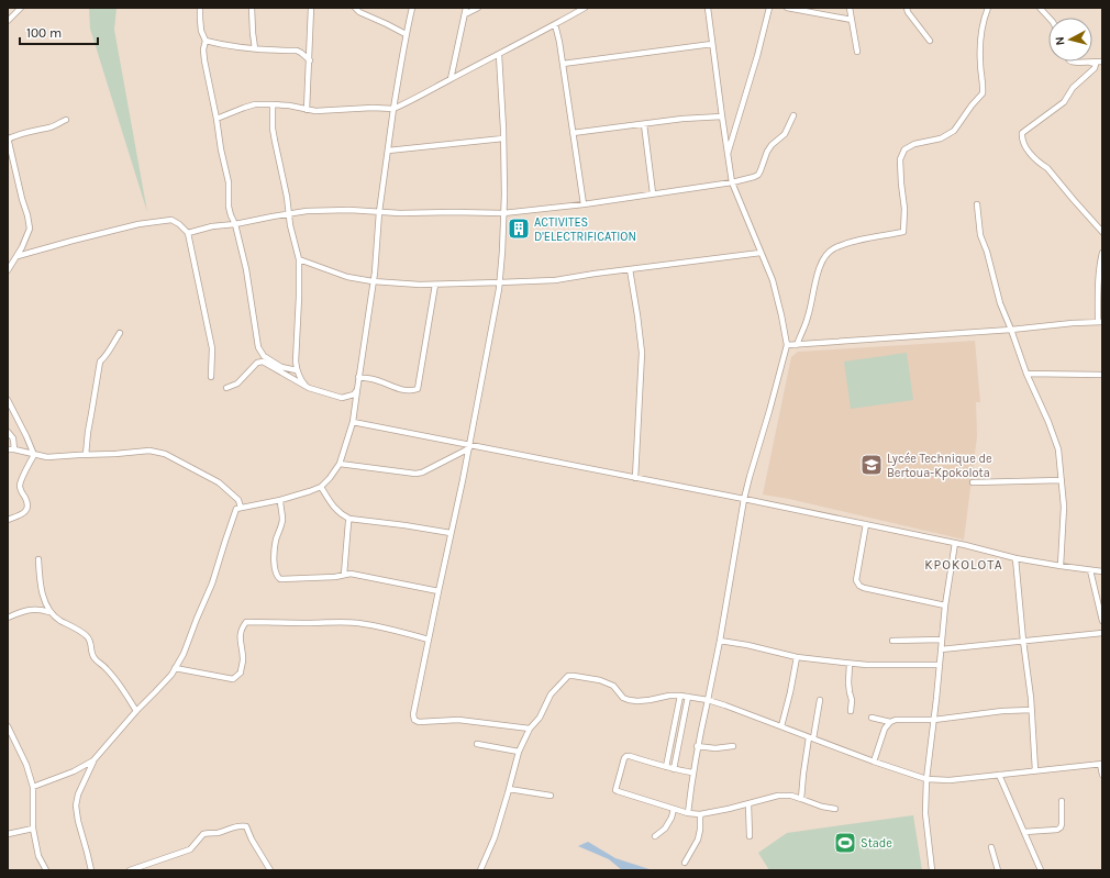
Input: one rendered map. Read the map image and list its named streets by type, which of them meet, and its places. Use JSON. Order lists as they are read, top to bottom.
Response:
{
  "districts": ["KPOKOLOTA"],
  "places": {
    "building": ["ACTIVITES D'ELECTRIFICATION"],
    "school or university": ["Lycée Technique de Bertoua-Kpokolota"],
    "sports": ["Stade"]
  },
  "scale_bar": "100 m",
  "north": "left"
}
